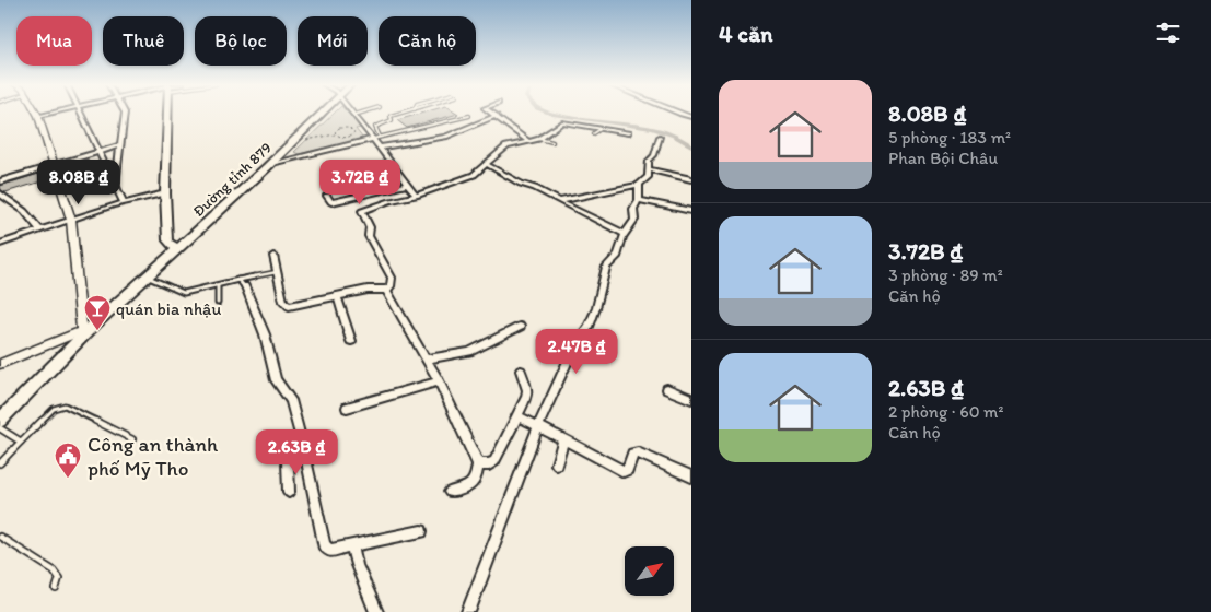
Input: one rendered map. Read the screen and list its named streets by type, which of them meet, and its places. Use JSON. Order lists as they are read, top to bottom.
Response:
{
  "streets": {
    "main road": ["Đường tỉnh 879"]
  },
  "places": {
    "bar": ["quán bia nhậu"],
    "public building": ["Công an thành phố Mỹ Tho"]
  },
  "north": "top right",
  "page": {
    "heading": "4 căn",
    "chip": [
      "Mua",
      "Thuê",
      "Bộ lọc",
      "Mới",
      "Căn hộ"
    ],
    "list": [
      {
        "name": "8.08B ₫",
        "note": "5 phòng · 183 m² · Phan Bội Châu"
      },
      {
        "name": "3.72B ₫",
        "note": "3 phòng · 89 m² · Căn hộ"
      },
      {
        "name": "2.63B ₫",
        "note": "2 phòng · 60 m² · Căn hộ"
      }
    ],
    "price": [
      "8.08B ₫",
      "3.72B ₫",
      "2.47B ₫",
      "2.63B ₫"
    ]
  }
}
